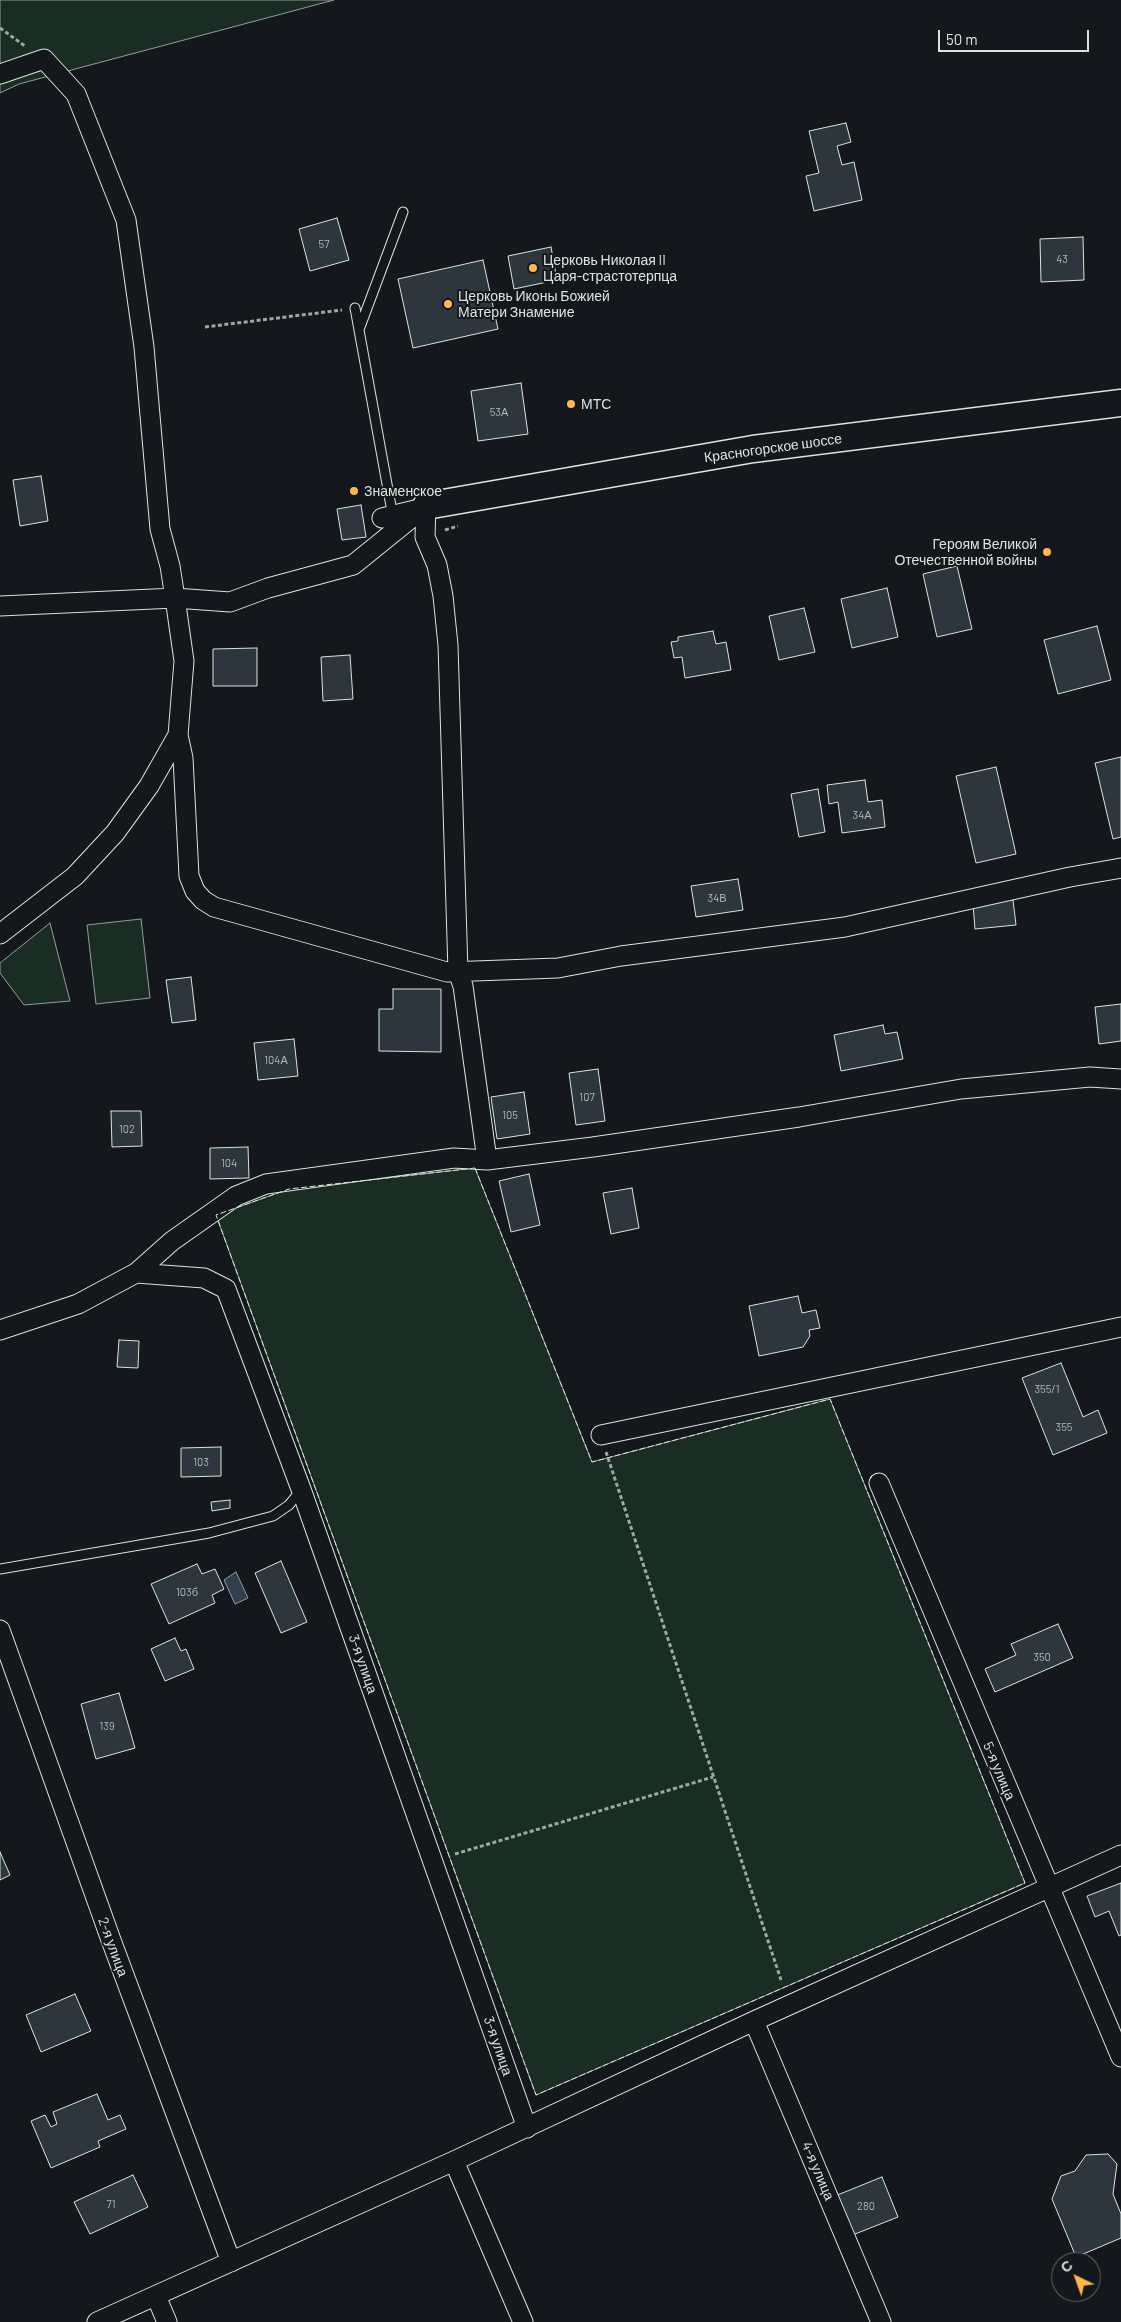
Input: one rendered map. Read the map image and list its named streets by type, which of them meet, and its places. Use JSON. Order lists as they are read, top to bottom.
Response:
{
  "streets": {
    "street": [
      "Красногорское шоссе",
      "3-я улица",
      "5-я улица",
      "2-я улица",
      "4-я улица"
    ]
  },
  "places": [
    "Церковь Николая II Царя-страстотерпца",
    "Церковь Иконы Божией Матери Знамение",
    "МТС",
    "Знаменское",
    "Героям Великой Отечественной войны"
  ],
  "house_numbers": [
    "57",
    "43",
    "53А",
    "34А",
    "34В",
    "104А",
    "107",
    "105",
    "102",
    "104",
    "355/1",
    "355",
    "103",
    "103б",
    "350",
    "139",
    "71",
    "280"
  ],
  "scale_bar": "50 m",
  "north": "top left"
}
